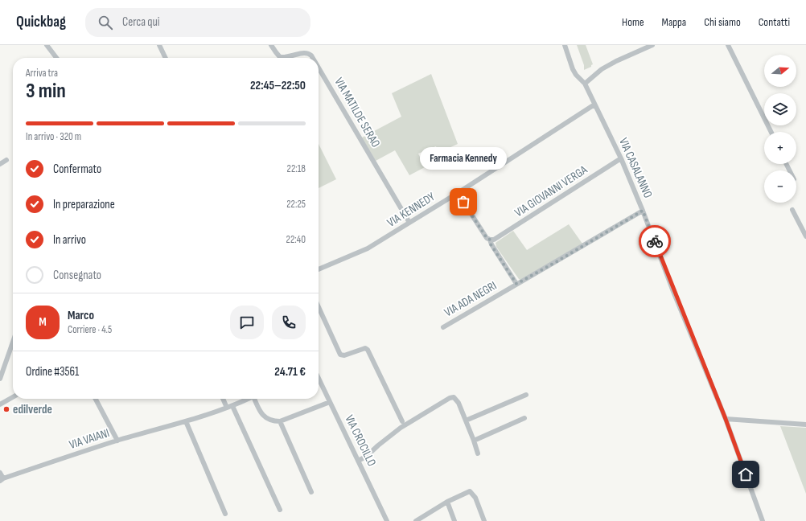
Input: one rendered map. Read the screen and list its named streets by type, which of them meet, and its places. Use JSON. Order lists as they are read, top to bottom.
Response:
{
  "streets": {
    "street": [
      "VIA MATILDE SERAO",
      "VIA CASALANNO",
      "VIA GIOVANNI VERGA",
      "VIA KENNEDY",
      "VIA ADA NEGRI",
      "VIA VAIANI",
      "VIA CROCILLO"
    ]
  },
  "crossings": [
    ["VIA MATILDE SERAO", "VIA KENNEDY"],
    ["VIA CASALANNO", "VIA GIOVANNI VERGA"],
    ["VIA CASALANNO", "VIA KENNEDY"],
    ["VIA CASALANNO", "VIA ADA NEGRI"]
  ],
  "places": ["Farmacia Kennedy", "edilverde"],
  "north": "right",
  "page": {
    "header": "Quickbag",
    "search": "Cerca qui",
    "nav": [
      "Home",
      "Mappa",
      "Chi siamo",
      "Contatti"
    ],
    "map_buttons": ["+", "−"],
    "heading": ["3 min", "Arriva tra", "22:45–22:50"],
    "panel": [
      "Marco",
      "Corriere · 4.5",
      "Ordine #3561",
      "24.71 €"
    ],
    "bar": "In arrivo · 320 m",
    "bubble": "Farmacia Kennedy",
    "list": [
      ["Confermato", "22:18"],
      ["In preparazione", "22:25"],
      ["In arrivo", "22:40"],
      "Consegnato"
    ],
    "round": "M"
  }
}
